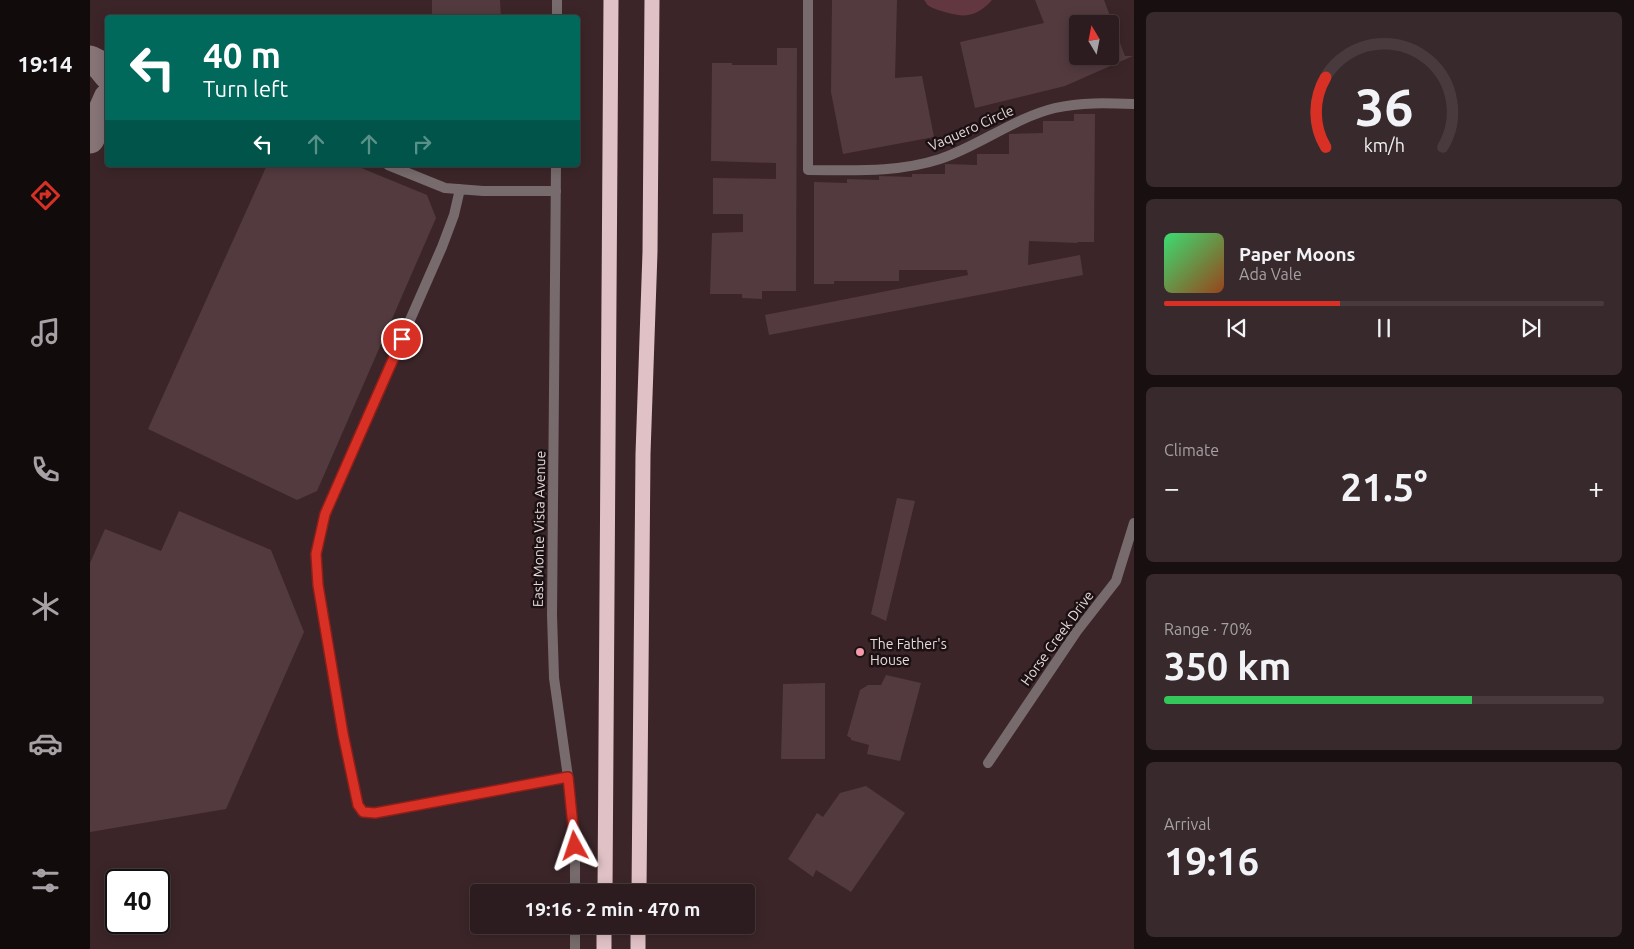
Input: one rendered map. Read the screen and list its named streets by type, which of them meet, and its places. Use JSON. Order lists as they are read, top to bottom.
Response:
{
  "streets": {
    "street": ["Vaquero Circle", "East Monte Vista Avenue", "Horse Creek Drive"]
  },
  "places": ["The Father's House"],
  "north": "top",
  "page": {
    "tabs": "19:14",
    "turn": ["40 m", "Turn left"],
    "song": ["Paper Moons", "Ada Vale"],
    "tile": [
      "Climate",
      ["Range · 70%", "350 km"],
      ["Arrival", "19:16"]
    ],
    "heat": ["−", "21.5°", "+"],
    "limit": "40",
    "trip": "19:16 · 2 min · 470 m",
    "gauge": ["36", "km/h"]
  }
}
